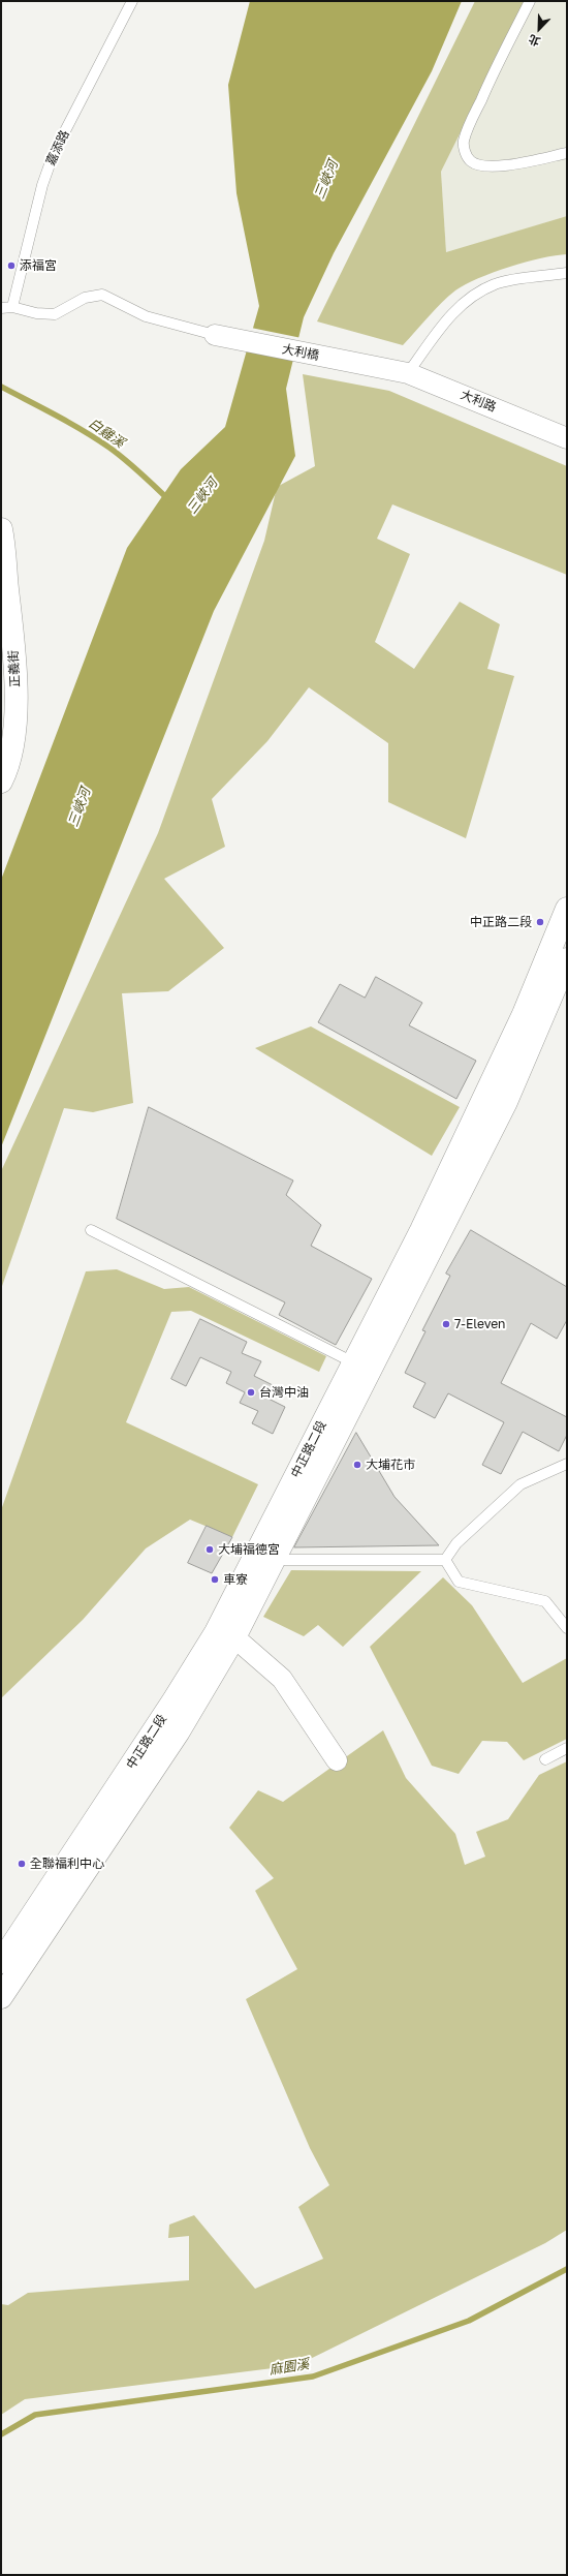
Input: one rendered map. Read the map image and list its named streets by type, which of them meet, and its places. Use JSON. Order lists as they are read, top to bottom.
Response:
{
  "streets": {
    "main road": ["正義街", "中正路二段"],
    "street": ["大利橋", "大利路"],
    "lane": ["嘉添路"]
  },
  "crossings": [
    ["大利橋", "大利路"]
  ],
  "water": ["三峽河", "白雞溪", "麻園溪"],
  "places": [
    "添福宮",
    "中正路二段",
    "7-Eleven",
    "台灣中油",
    "大埔花市",
    "大埔福德宮",
    "車寮",
    "全聯福利中心"
  ],
  "north": "bottom left"
}
